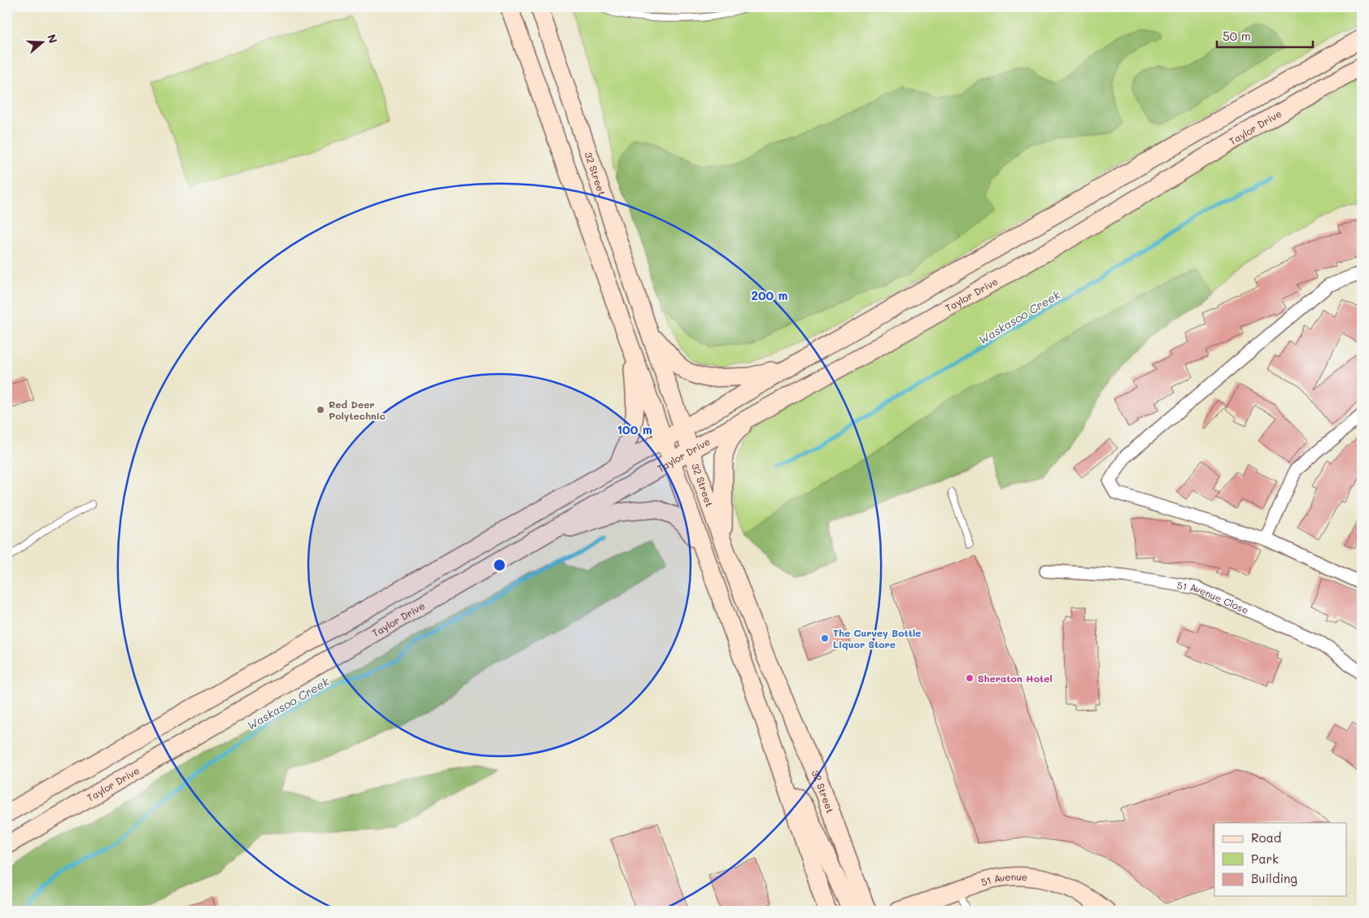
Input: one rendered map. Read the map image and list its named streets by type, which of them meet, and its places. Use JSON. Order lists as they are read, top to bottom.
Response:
{
  "streets": {
    "main road": ["Taylor Drive", "32 Street", "51 Avenue"],
    "street": ["51 Avenue Close"]
  },
  "crossings": [
    ["Taylor Drive", "32 Street"]
  ],
  "water": ["Waskasoo Creek"],
  "places": ["Red Deer Polytechnic", "The Curvey Bottle Liquor Store", "Sheraton Hotel"],
  "legend": ["Road", "Park", "Building"],
  "scale_bar": "50 m",
  "north": "right",
  "rings": ["200 m", "100 m"]
}
